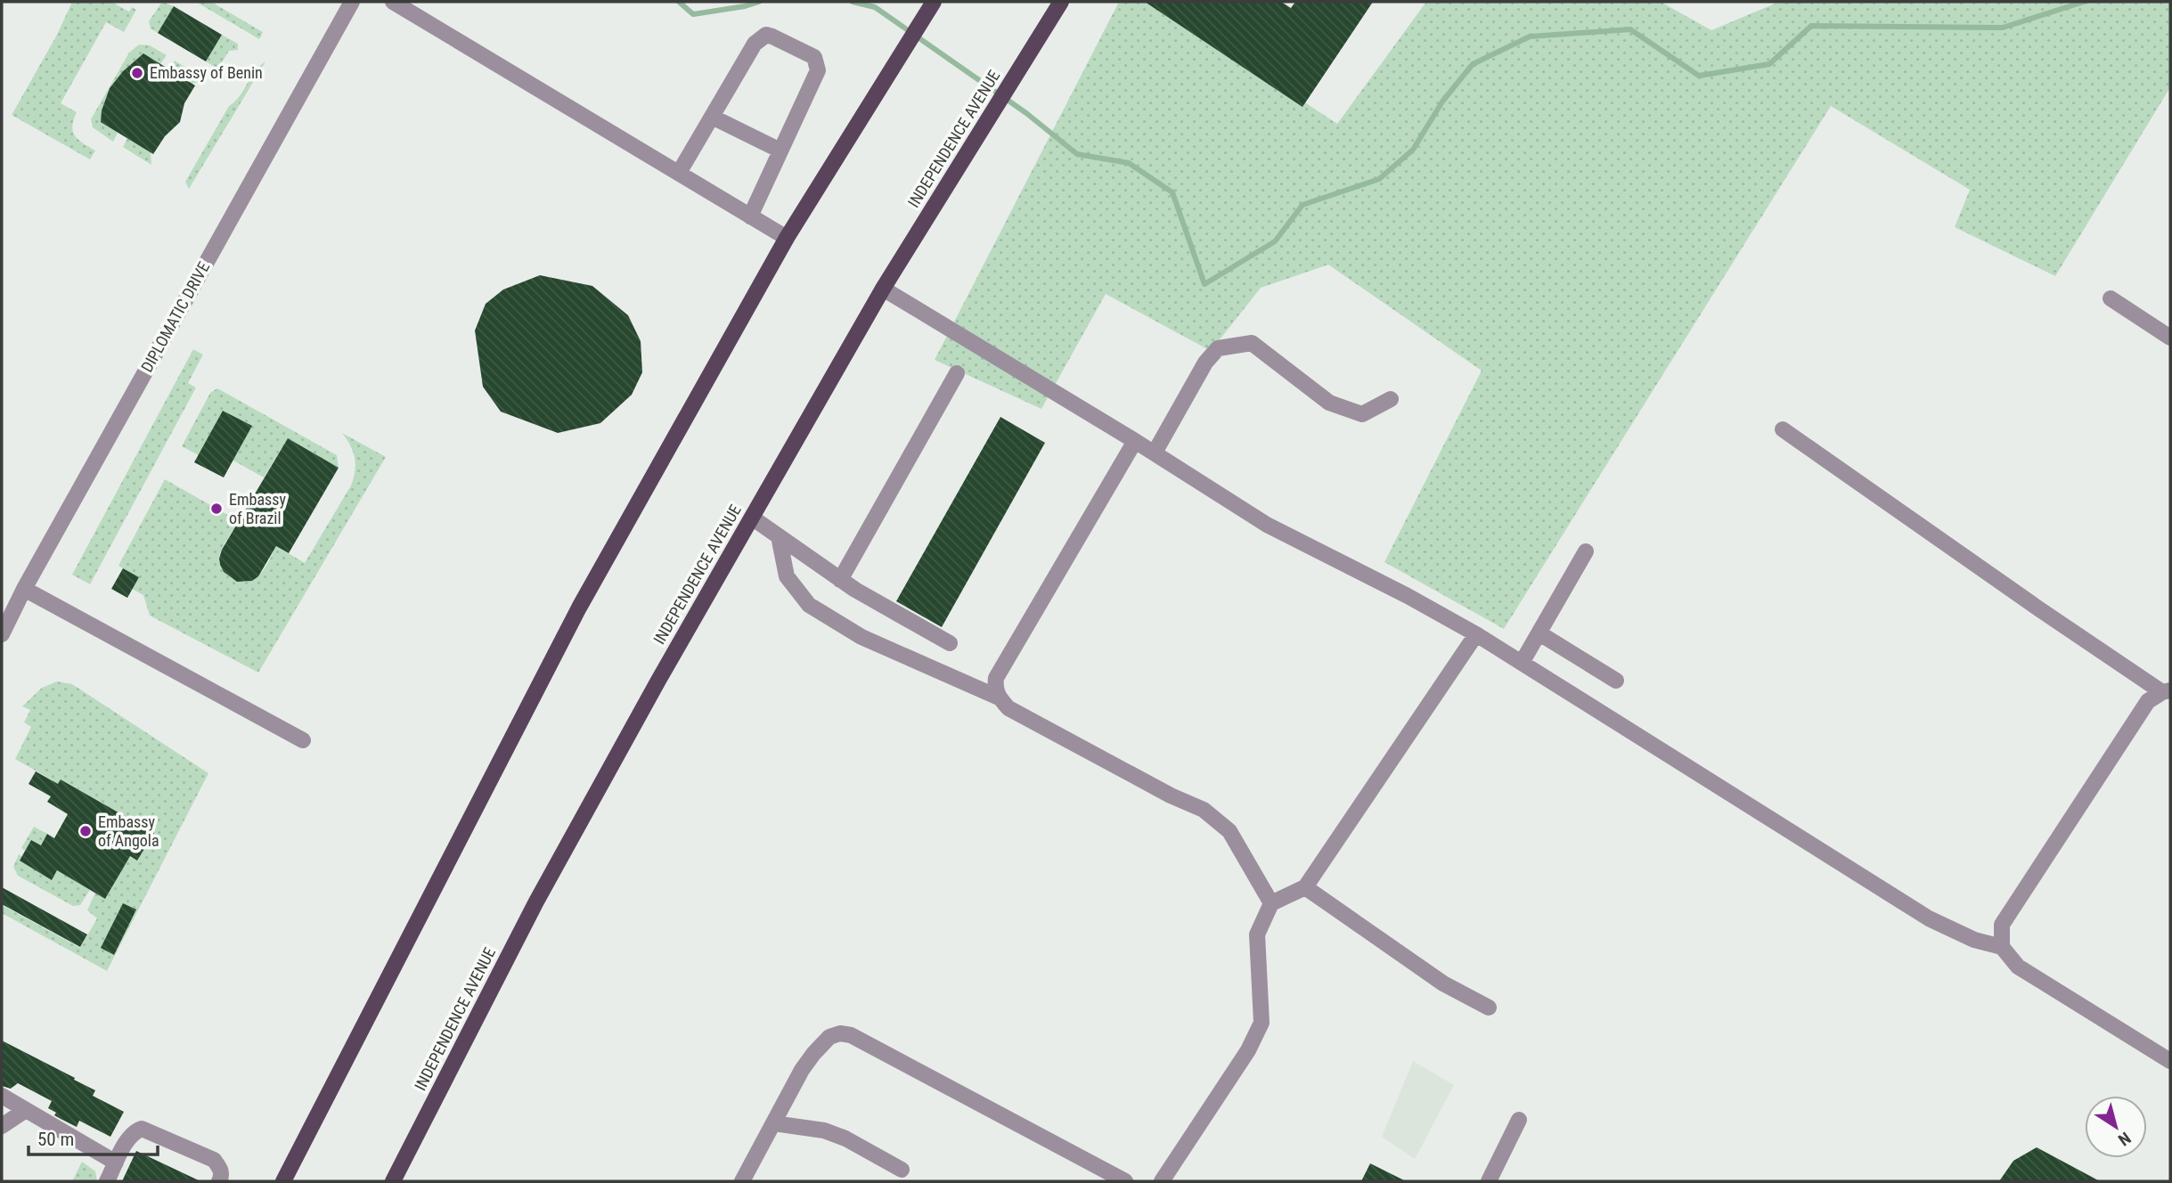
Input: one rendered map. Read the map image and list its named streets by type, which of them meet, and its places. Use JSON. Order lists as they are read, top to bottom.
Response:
{
  "streets": {
    "main road": ["INDEPENDENCE AVENUE"],
    "street": ["DIPLOMATIC DRIVE"]
  },
  "places": ["Embassy of Benin", "Embassy of Brazil", "Embassy of Angola"],
  "scale_bar": "50 m",
  "north": "bottom right"
}
